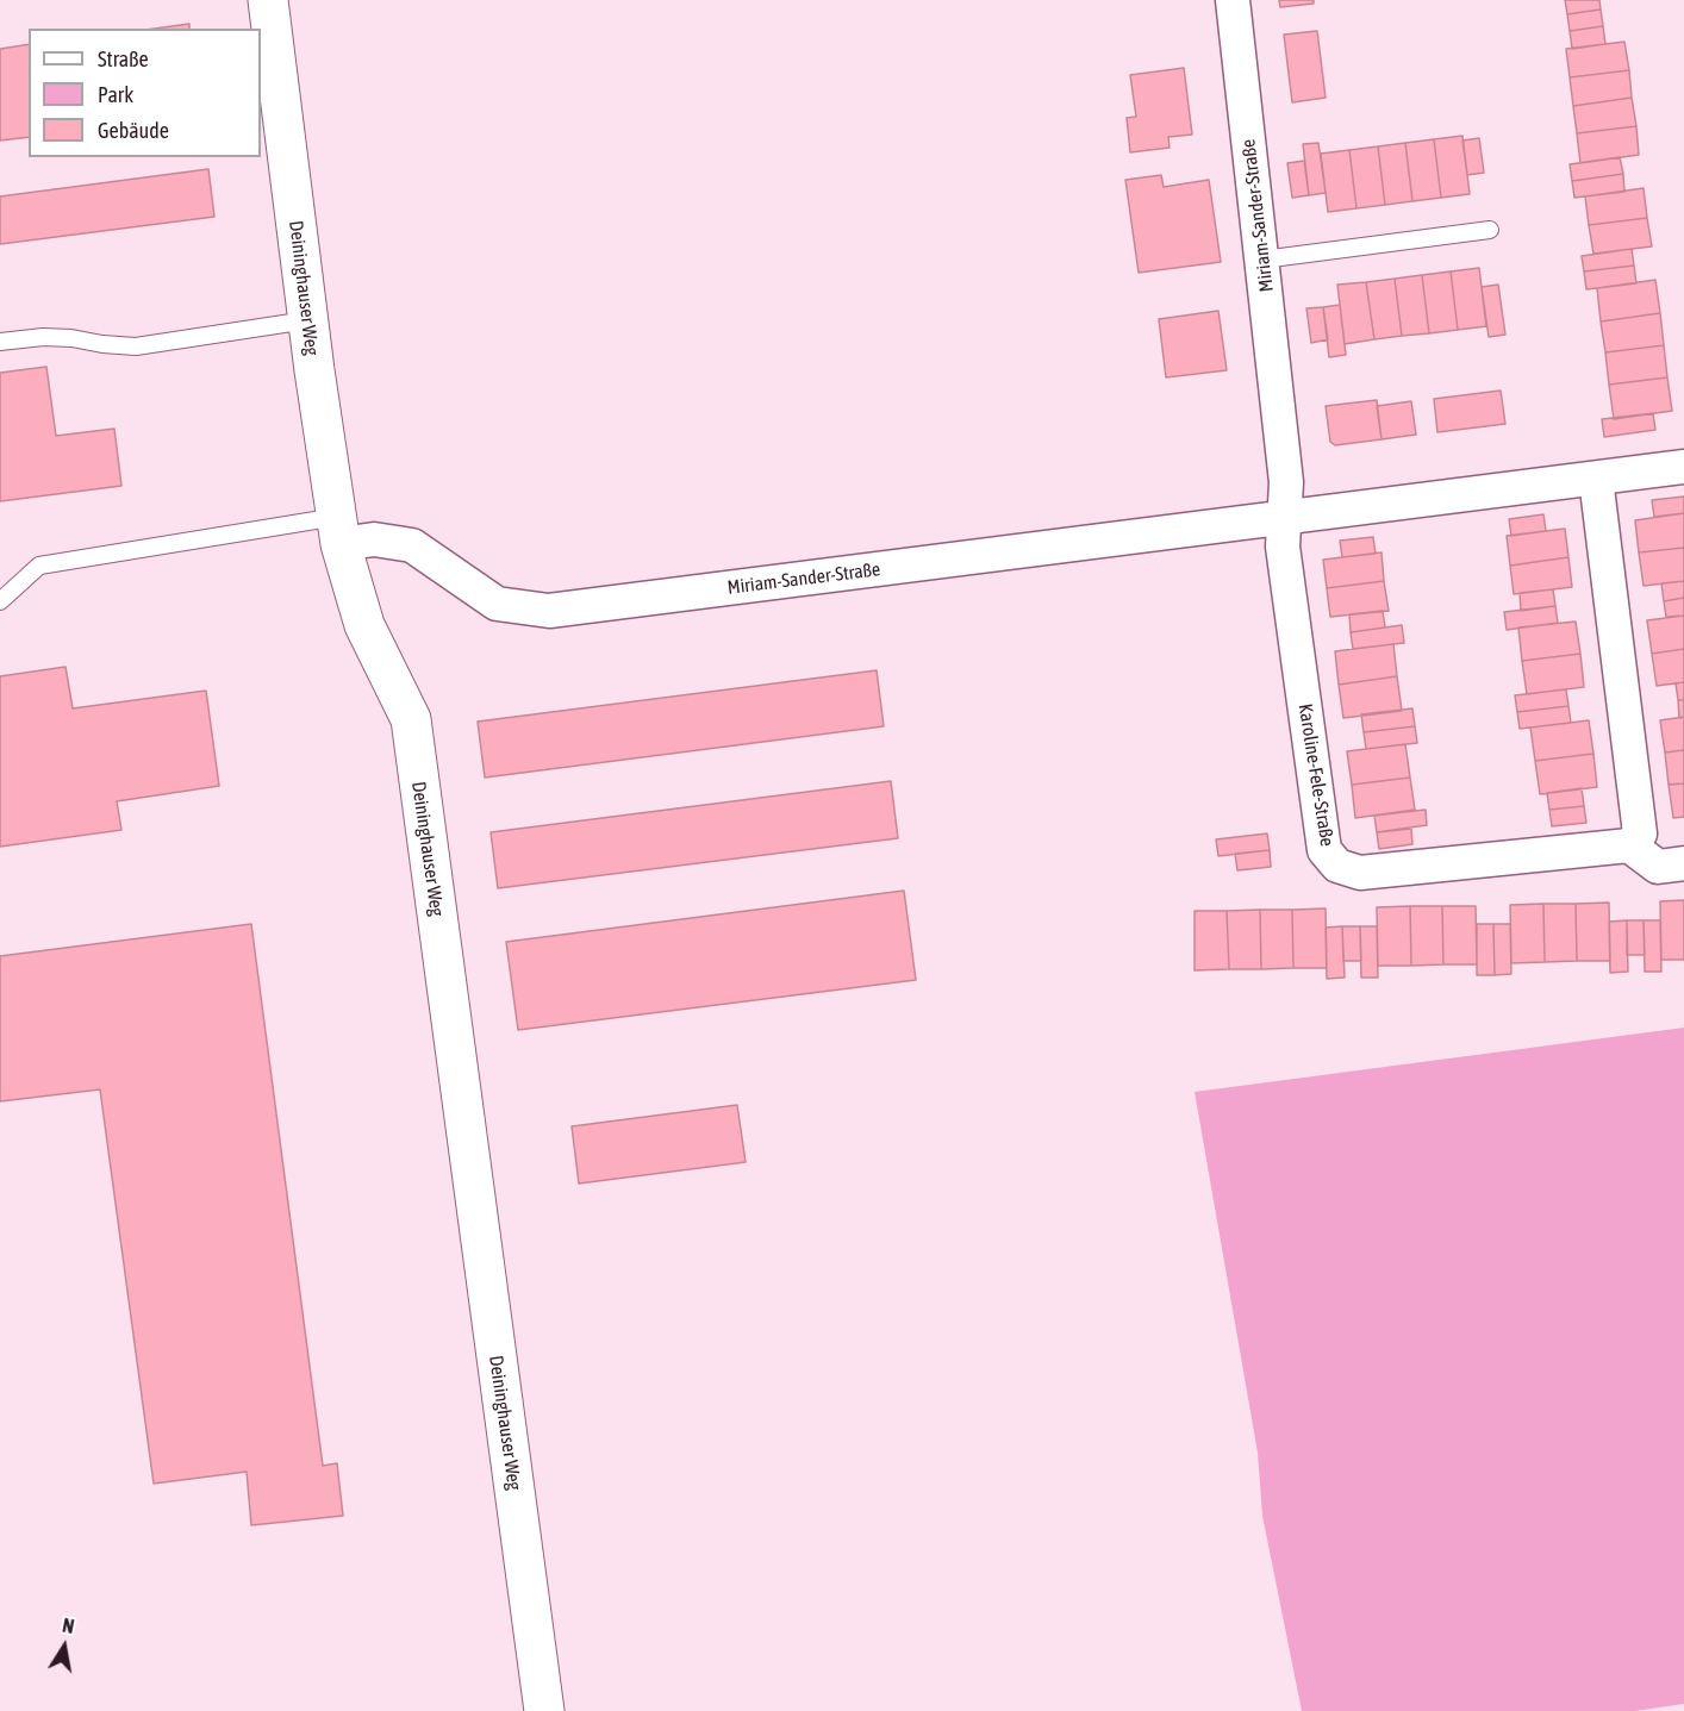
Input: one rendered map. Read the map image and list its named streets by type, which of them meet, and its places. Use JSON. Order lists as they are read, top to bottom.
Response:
{
  "streets": {
    "street": ["Miriam-Sander-Straße", "Deininghauser Weg", "Karoline-Fele-Straße"]
  },
  "crossings": [
    ["Miriam-Sander-Straße", "Deininghauser Weg"],
    ["Miriam-Sander-Straße", "Karoline-Fele-Straße"]
  ],
  "legend": ["Straße", "Park", "Gebäude"],
  "north": "top"
}
